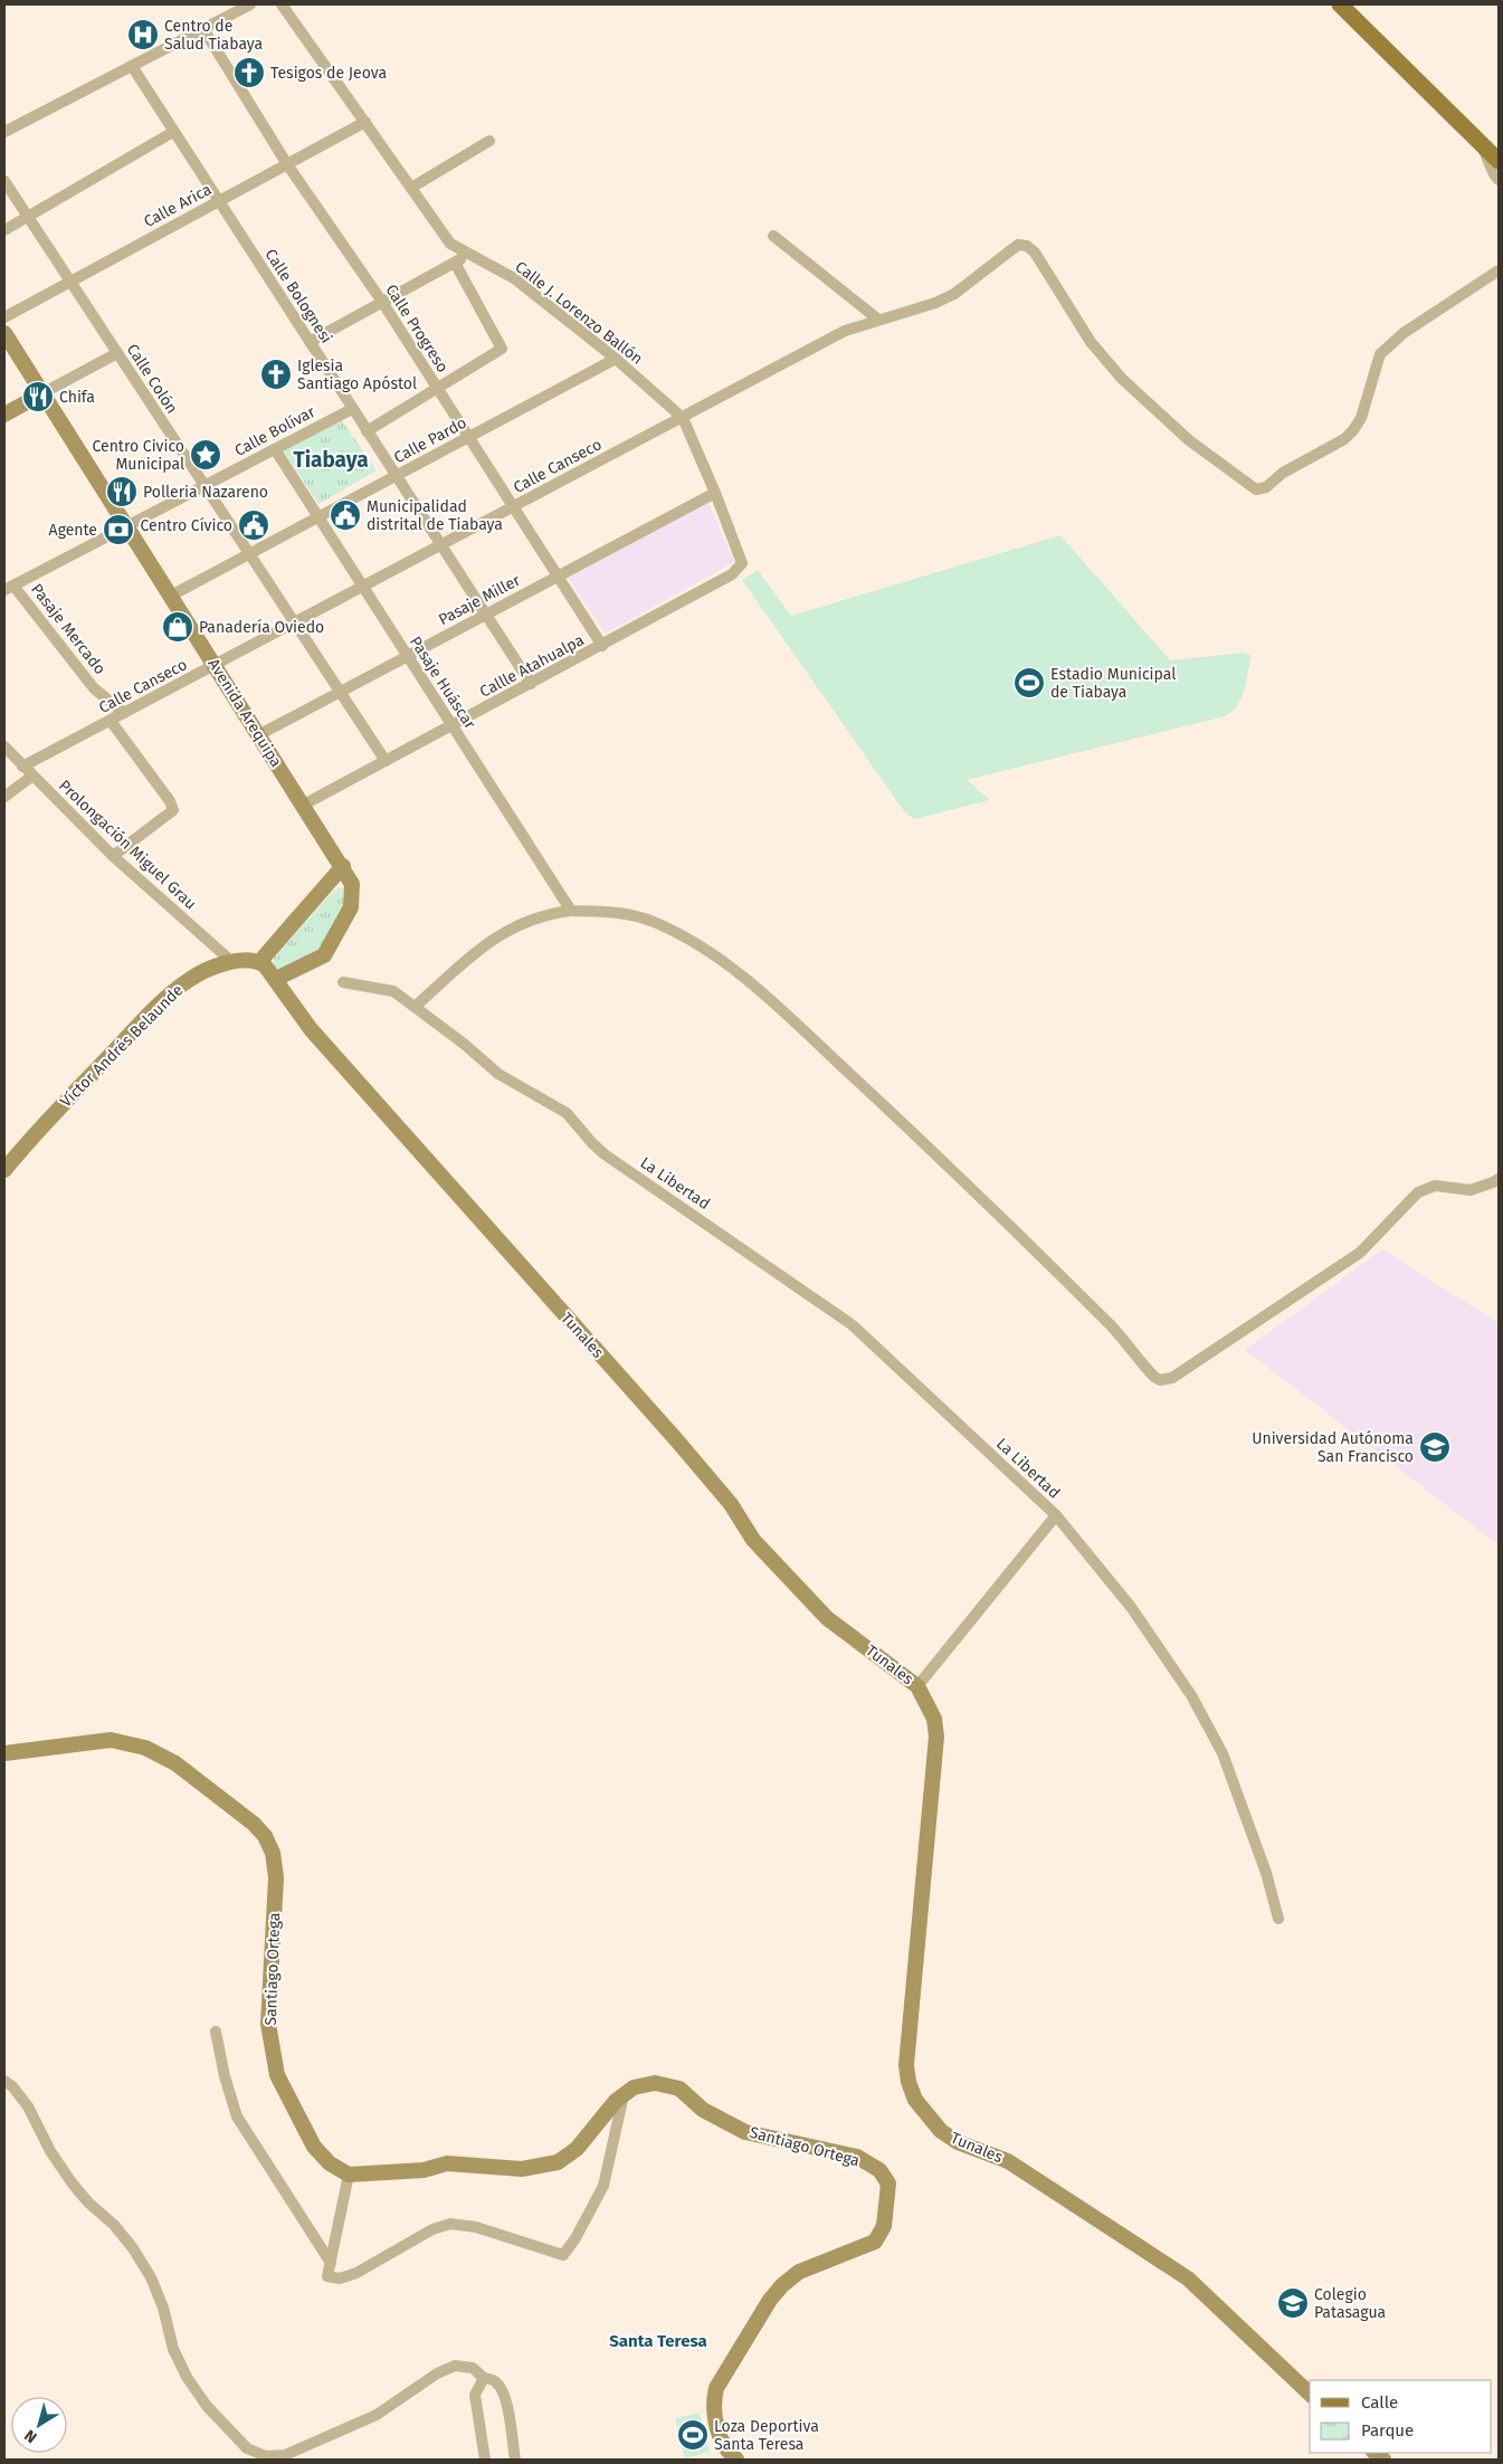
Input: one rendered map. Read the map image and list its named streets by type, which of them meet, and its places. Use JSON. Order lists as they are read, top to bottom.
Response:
{
  "streets": {
    "street": [
      "Calle Arica",
      "Calle Bolognesi",
      "Calle J. Lorenzo Ballón",
      "Calle Progreso",
      "Calle Colón",
      "Calle Bolívar",
      "Calle Pardo",
      "Calle Canseco",
      "Pasaje Miller",
      "Pasaje Mercado",
      "Callle Atahualpa",
      "Pasaje Huáscar",
      "Avenida Arequipa",
      "Prolongación Miguel Grau",
      "Víctor Andrés Belaunde",
      "La Libertad",
      "Tunales",
      "Santiago Ortega"
    ]
  },
  "crossings": [
    ["Calle Arica", "Calle Bolognesi"],
    ["Calle Arica", "Calle J. Lorenzo Ballón"],
    ["Calle Arica", "Calle Progreso"],
    ["Calle Arica", "Calle Colón"],
    ["Calle Bolognesi", "Calle Bolívar"],
    ["Calle Bolognesi", "Calle Pardo"],
    ["Calle Bolognesi", "Calle Canseco"],
    ["Calle Bolognesi", "Pasaje Miller"],
    ["Calle Bolognesi", "Callle Atahualpa"],
    ["Calle J. Lorenzo Ballón", "Calle Pardo"],
    ["Calle J. Lorenzo Ballón", "Calle Canseco"],
    ["Calle J. Lorenzo Ballón", "Pasaje Miller"],
    ["Calle J. Lorenzo Ballón", "Callle Atahualpa"],
    ["Calle Progreso", "Calle Pardo"],
    ["Calle Progreso", "Calle Canseco"],
    ["Calle Progreso", "Pasaje Miller"],
    ["Calle Progreso", "Callle Atahualpa"],
    ["Calle Colón", "Calle Bolívar"],
    ["Calle Colón", "Calle Pardo"],
    ["Calle Colón", "Calle Canseco"],
    ["Calle Colón", "Pasaje Miller"],
    ["Calle Colón", "Callle Atahualpa"],
    ["Calle Bolívar", "Pasaje Mercado"],
    ["Calle Bolívar", "Pasaje Huáscar"],
    ["Calle Bolívar", "Avenida Arequipa"],
    ["Calle Pardo", "Pasaje Huáscar"],
    ["Calle Pardo", "Avenida Arequipa"],
    ["Calle Canseco", "Pasaje Mercado"],
    ["Calle Canseco", "Pasaje Huáscar"],
    ["Calle Canseco", "Avenida Arequipa"],
    ["Calle Canseco", "Prolongación Miguel Grau"],
    ["Pasaje Miller", "Pasaje Huáscar"],
    ["Pasaje Miller", "Avenida Arequipa"],
    ["Callle Atahualpa", "Pasaje Huáscar"],
    ["Callle Atahualpa", "Avenida Arequipa"],
    ["Avenida Arequipa", "Tunales"],
    ["Prolongación Miguel Grau", "Víctor Andrés Belaunde"]
  ],
  "districts": ["Tiabaya", "Santa Teresa"],
  "places": {
    "hospital": ["Centro de Salud Tiabaya"],
    "church": ["Tesigos de Jeova", "Iglesia Santiago Apóstol"],
    "restaurant": ["Chifa", "Polleria Nazareno"],
    "place": ["Centro Civico Municipal"],
    "public building": ["Municipalidad distrital de Tiabaya", "Centro Cívico"],
    "bank": ["Agente"],
    "shop": ["Panadería Oviedo"],
    "sports": ["Estadio Municipal de Tiabaya", "Loza Deportiva Santa Teresa"],
    "school or university": ["Universidad Autónoma San Francisco", "Colegio Patasagua"]
  },
  "legend": ["Calle", "Parque"],
  "north": "bottom left"
}
